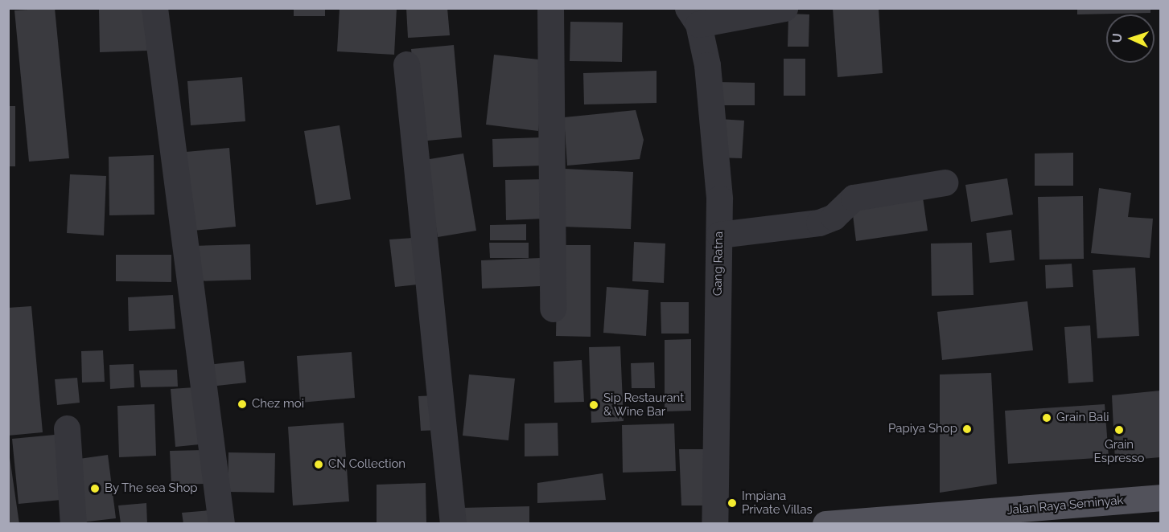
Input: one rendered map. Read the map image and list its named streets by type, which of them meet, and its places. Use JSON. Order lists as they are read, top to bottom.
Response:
{
  "streets": {
    "main road": ["Jalan Raya Seminyak"],
    "street": ["Gang Ratna"]
  },
  "places": [
    "Chez moi",
    "Sip Restaurant & Wine Bar",
    "Grain Bali",
    "Papiya Shop",
    "Grain Espresso",
    "CN Collection",
    "By The sea Shop",
    "Impiana Private Villas"
  ],
  "north": "left"
}
